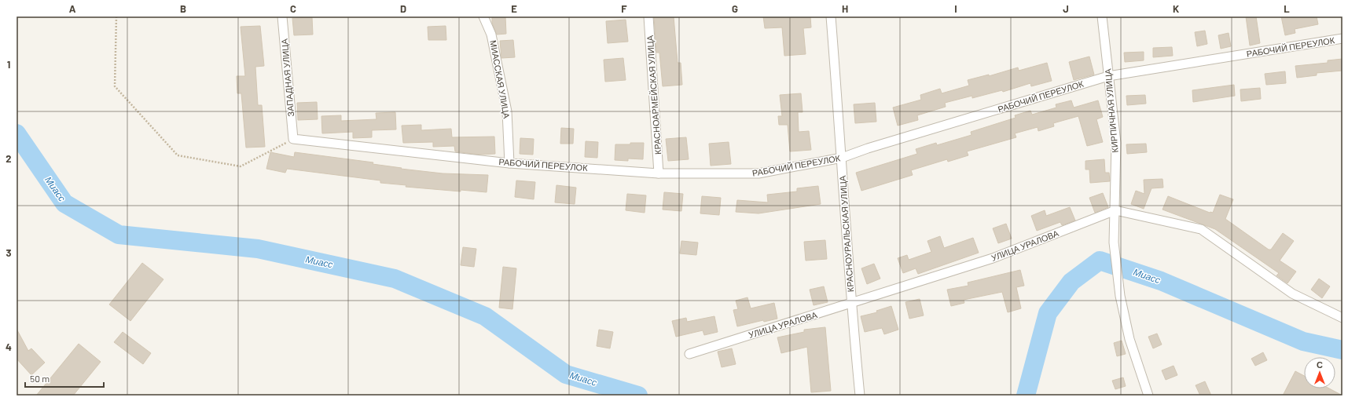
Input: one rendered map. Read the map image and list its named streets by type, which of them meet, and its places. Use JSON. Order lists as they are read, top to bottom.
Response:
{
  "streets": {
    "street": [
      "РАБОЧИЙ ПЕРЕУЛОК",
      "ЗАПАДНАЯ УЛИЦА",
      "МИАССКАЯ УЛИЦА",
      "КРАСНОАРМЕЙСКАЯ УЛИЦА",
      "КИРПИЧНАЯ УЛИЦА",
      "КРАСНОУРАЛЬСКАЯ УЛИЦА",
      "УЛИЦА УРАЛОВА"
    ]
  },
  "crossings": [
    ["РАБОЧИЙ ПЕРЕУЛОК", "ЗАПАДНАЯ УЛИЦА"],
    ["РАБОЧИЙ ПЕРЕУЛОК", "МИАССКАЯ УЛИЦА"],
    ["РАБОЧИЙ ПЕРЕУЛОК", "КРАСНОАРМЕЙСКАЯ УЛИЦА"],
    ["РАБОЧИЙ ПЕРЕУЛОК", "КИРПИЧНАЯ УЛИЦА"],
    ["РАБОЧИЙ ПЕРЕУЛОК", "КРАСНОУРАЛЬСКАЯ УЛИЦА"],
    ["КИРПИЧНАЯ УЛИЦА", "УЛИЦА УРАЛОВА"],
    ["КРАСНОУРАЛЬСКАЯ УЛИЦА", "УЛИЦА УРАЛОВА"]
  ],
  "water": ["Миасс"],
  "scale_bar": "50 m",
  "north": "top",
  "grid": {
    "columns": [
      "A",
      "B",
      "C",
      "D",
      "E",
      "F",
      "G",
      "H",
      "I",
      "J",
      "K",
      "L"
    ],
    "rows": [
      "1",
      "2",
      "3",
      "4"
    ]
  }
}
